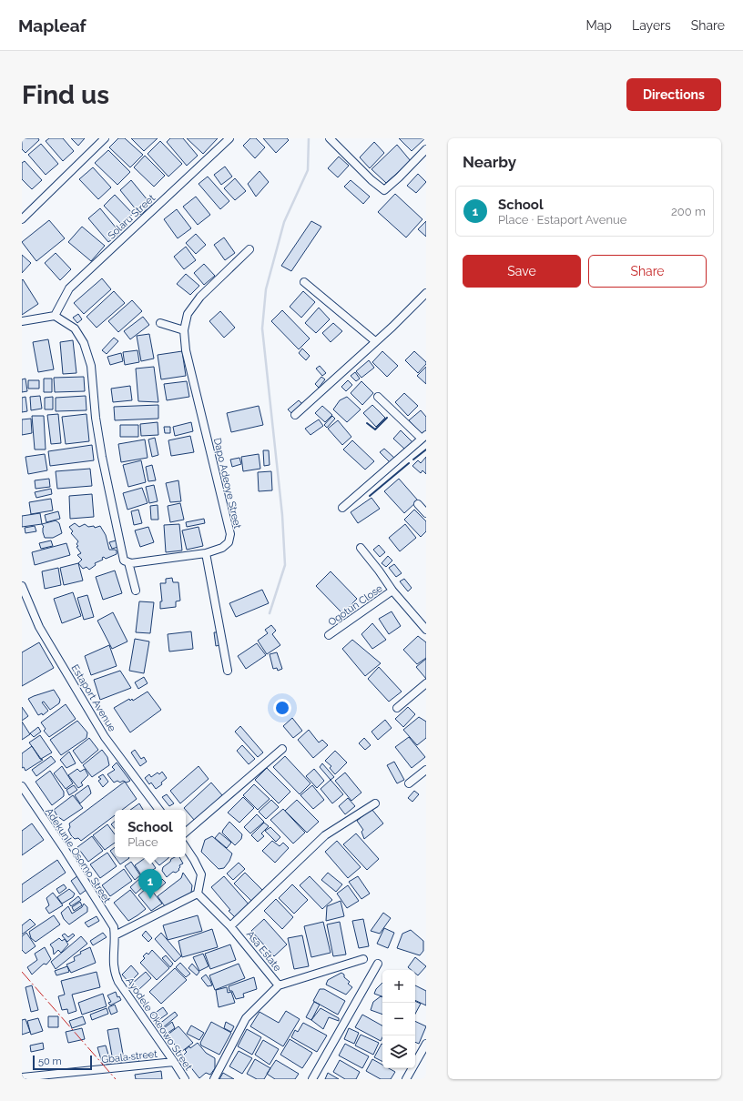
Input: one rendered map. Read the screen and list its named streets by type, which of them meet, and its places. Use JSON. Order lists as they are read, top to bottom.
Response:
{
  "streets": {
    "street": [
      "Solaru Street",
      "Dapo Adeoye Street",
      "Ogotun Close",
      "Estaport Avenue",
      "Adekunle Osomo Street",
      "Asa Estate",
      "Ayodele Okeowo Street",
      "Gbala street"
    ]
  },
  "crossings": [
    ["Adekunle Osomo Street", "Ayodele Okeowo Street"],
    ["Ayodele Okeowo Street", "Gbala street"]
  ],
  "scale_bar": "50 m",
  "page": {
    "header": "Mapleaf",
    "nav": ["Map", "Layers", "Share"],
    "buttons": [
      "Directions",
      ["Save", "Share"]
    ],
    "title": "Find us",
    "heading": "Nearby",
    "list": [
      {
        "mark": "1",
        "name": "School",
        "note": "Place · Estaport Avenue",
        "value": "200 m"
      }
    ],
    "popup": ["School", "Place"],
    "pins": "1",
    "map_buttons": ["+", "−"],
    "scale": "50 m"
  }
}
